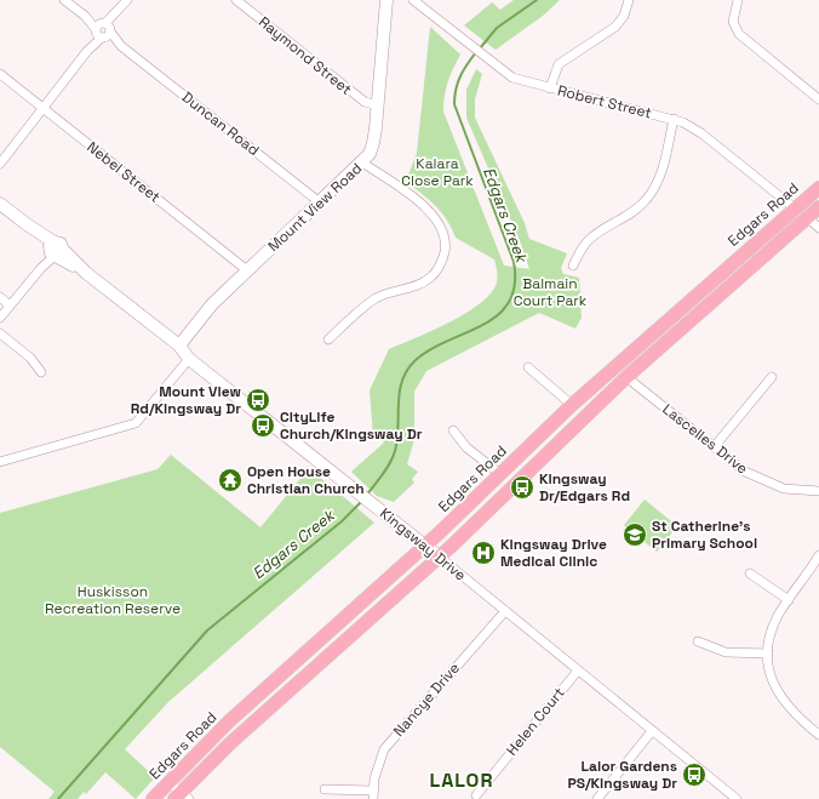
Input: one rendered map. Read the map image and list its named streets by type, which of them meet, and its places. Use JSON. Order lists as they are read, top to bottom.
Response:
{
  "streets": {
    "main road": ["Edgars Road"],
    "street": [
      "Raymond Street",
      "Robert Street",
      "Duncan Road",
      "Nebel Street",
      "Mount View Road",
      "Lascelles Drive",
      "Kingsway Drive",
      "Nancye Drive",
      "Helen Court"
    ]
  },
  "crossings": [
    ["Raymond Street", "Mount View Road"],
    ["Robert Street", "Edgars Road"],
    ["Duncan Road", "Mount View Road"],
    ["Nebel Street", "Mount View Road"],
    ["Mount View Road", "Kingsway Drive"],
    ["Edgars Road", "Kingsway Drive"],
    ["Kingsway Drive", "Nancye Drive"],
    ["Kingsway Drive", "Helen Court"]
  ],
  "districts": ["LALOR"],
  "water": ["Edgars Creek"],
  "parks": ["Kalara Close Park", "Balmain Court Park", "Huskisson Recreation Reserve"],
  "places": {
    "bus stop": [
      "Mount View Rd/Kingsway Dr",
      "CityLife Church/Kingsway Dr",
      "Kingsway Dr/Edgars Rd",
      "Lalor Gardens PS/Kingsway Dr"
    ],
    "temple": ["Open House Christian Church"],
    "school or university": ["St Catherine's Primary School"],
    "hospital": ["Kingsway Drive Medical Clinic"]
  }
}
